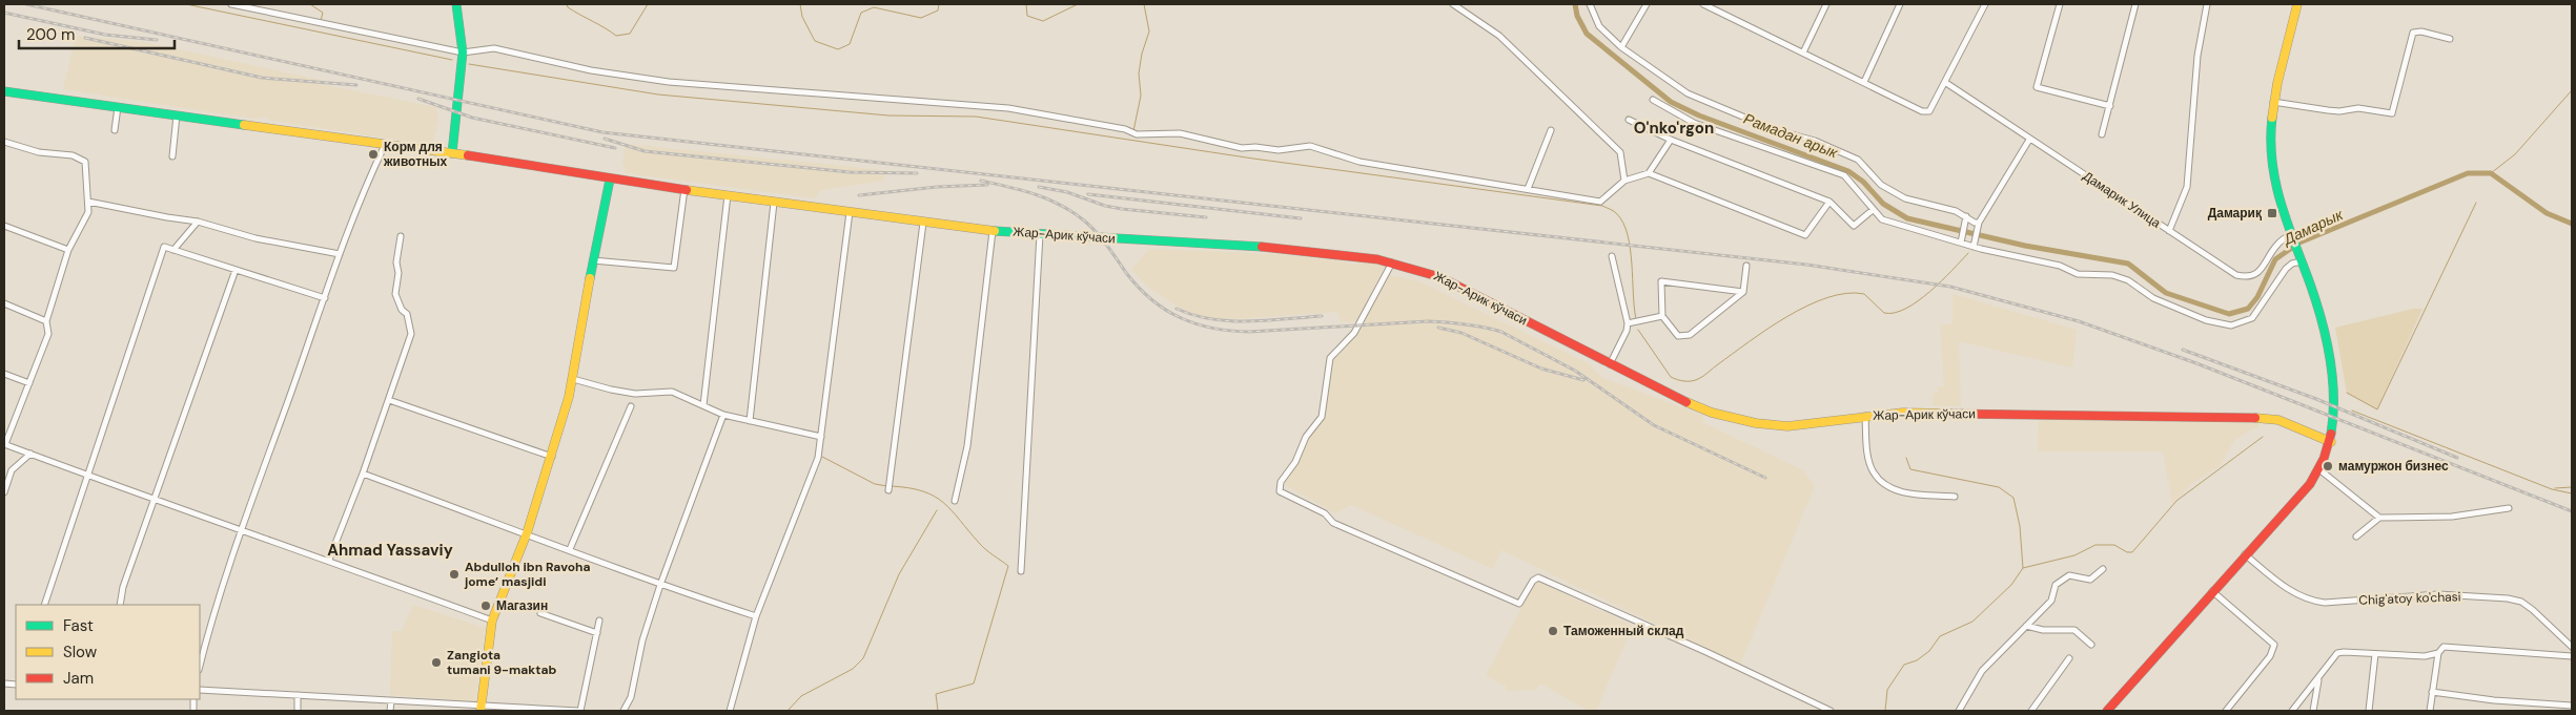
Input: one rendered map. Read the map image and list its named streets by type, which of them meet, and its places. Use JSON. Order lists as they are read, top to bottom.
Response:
{
  "streets": {
    "main road": ["Жар-Арик кўчаси"],
    "street": ["Дамарик Улица", "Chig'atoy ko'chasi"]
  },
  "districts": ["O'nko'rgon", "Ahmad Yassaviy"],
  "water": ["Рамадан арык", "Дамарык"],
  "places": {
    "other": [
      "Корм для животных",
      "мамуржон бизнес",
      "Abdulloh ibn Ravoha jome’ masjidi",
      "Магазин",
      "Таможенный склад",
      "Zangiota tumani 9-maktab"
    ],
    "transit": ["Дамариқ"]
  },
  "legend": ["Fast", "Slow", "Jam"],
  "scale_bar": "200 m"
}
